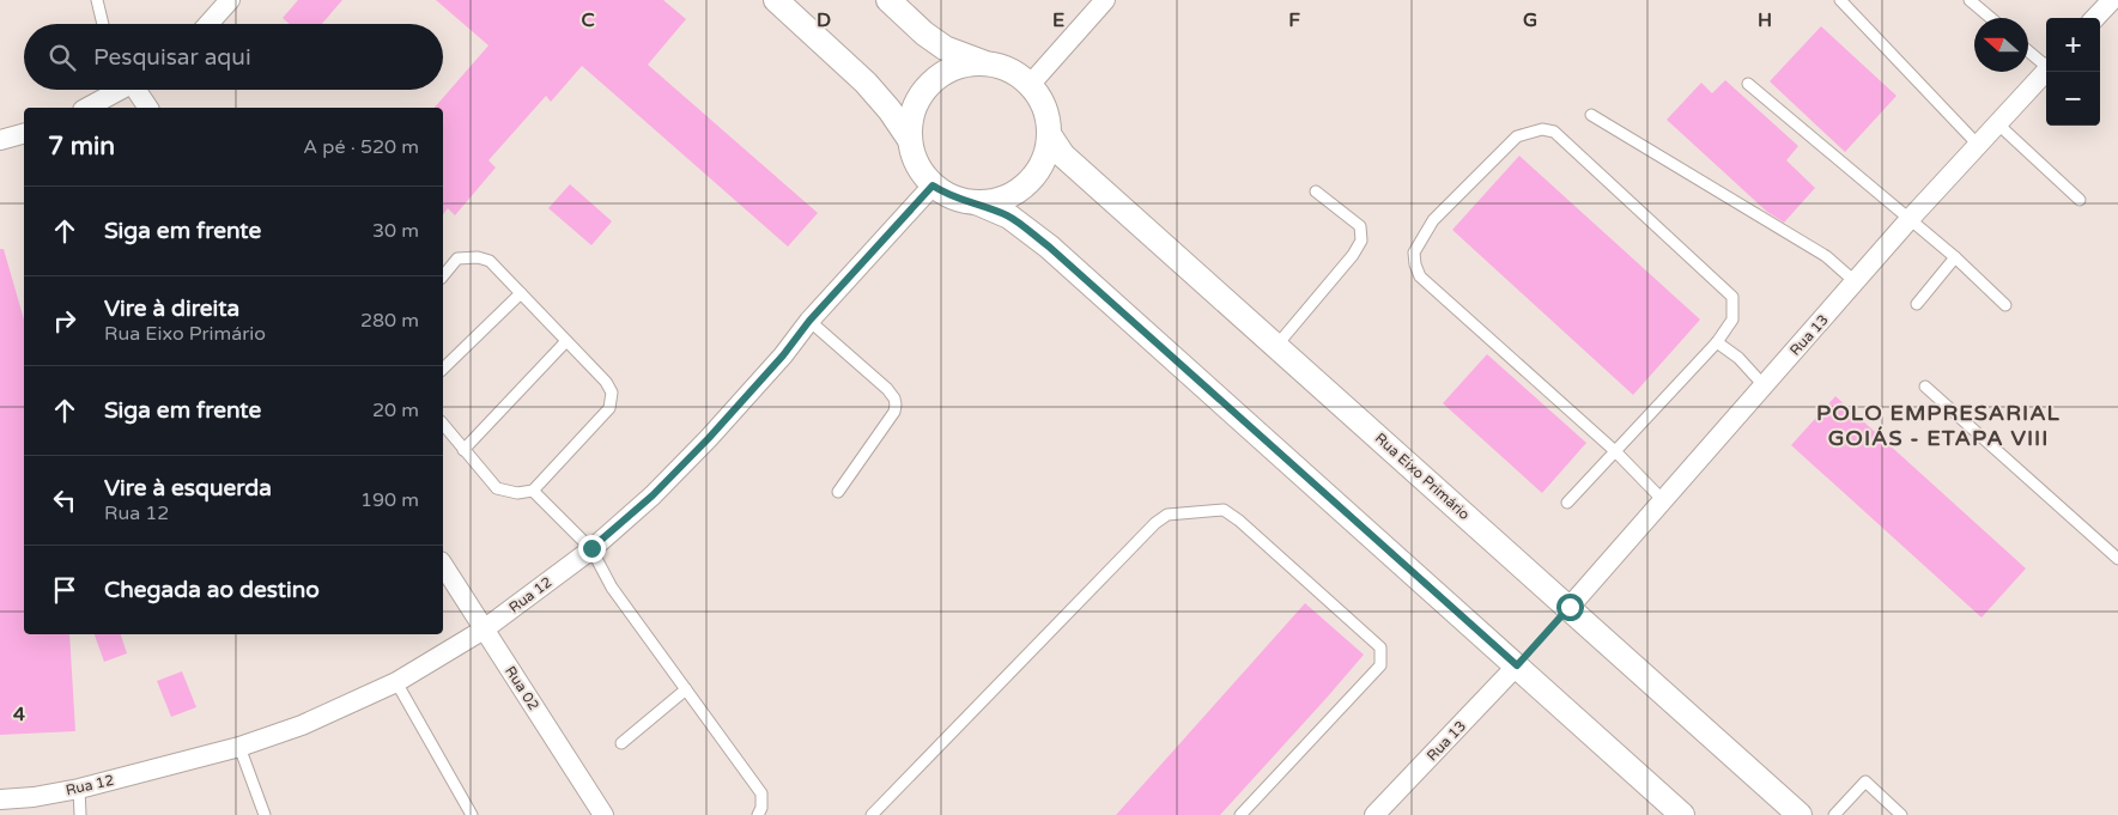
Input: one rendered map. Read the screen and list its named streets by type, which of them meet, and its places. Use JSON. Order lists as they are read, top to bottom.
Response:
{
  "streets": {
    "street": [
      "Rua 13",
      "Rua Eixo Primário",
      "Rua 12",
      "Rua 02"
    ]
  },
  "crossings": [
    ["Rua 13", "Rua Eixo Primário"],
    ["Rua Eixo Primário", "Rua 12"],
    ["Rua 12", "Rua 02"]
  ],
  "districts": ["POLO EMPRESARIAL GOIÁS - ETAPA VIII"],
  "north": "left",
  "page": {
    "map_buttons": ["+", "−"],
    "search": "Pesquisar aqui",
    "heading": ["7 min", "A pé · 520 m"],
    "list": [
      ["Siga em frente", "30 m"],
      ["Vire à direita", "Rua Eixo Primário", "280 m"],
      ["Siga em frente", "20 m"],
      ["Vire à esquerda", "Rua 12", "190 m"],
      "Chegada ao destino"
    ]
  },
  "grid": {
    "columns": [
      "C",
      "D",
      "E",
      "F",
      "G",
      "H"
    ],
    "rows": ["4"]
  }
}
